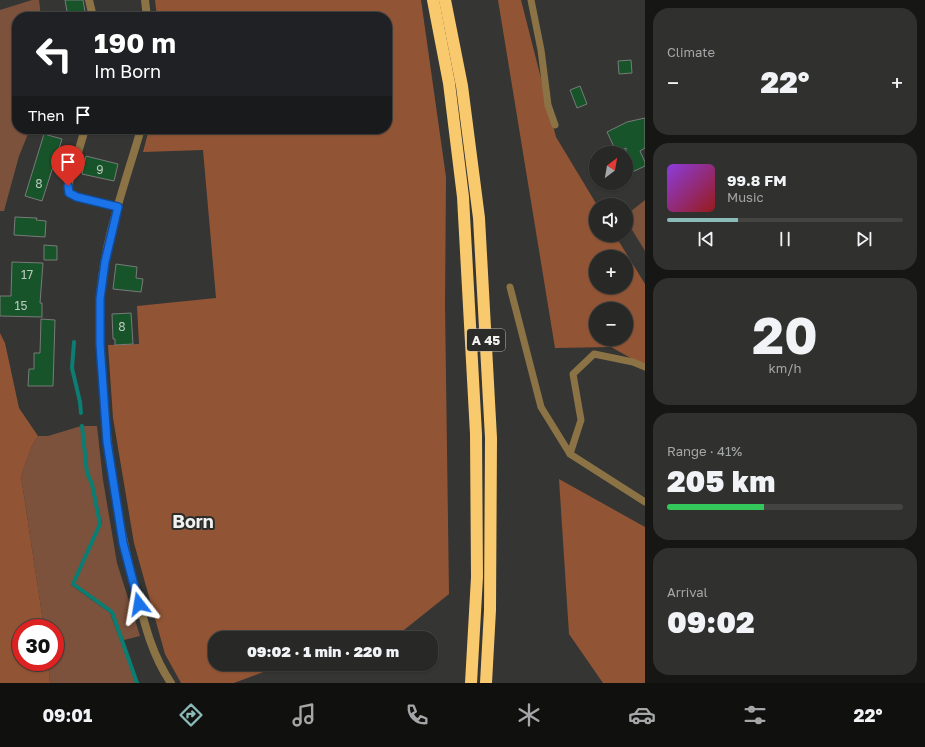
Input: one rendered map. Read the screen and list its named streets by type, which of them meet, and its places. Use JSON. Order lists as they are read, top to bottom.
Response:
{
  "streets": {
    "highway": ["A 45"]
  },
  "districts": ["Born"],
  "house_numbers": [
    "9",
    "8",
    "17",
    "15",
    "8"
  ],
  "north": "top right",
  "page": {
    "tile": [
      "Climate",
      ["20", "km/h"],
      ["Range · 41%", "205 km"],
      ["Arrival", "09:02"]
    ],
    "turn": ["190 m", "Im Born"],
    "heat": ["−", "22°", "+"],
    "then": "Then",
    "map_buttons": ["+", "−"],
    "song": ["99.8 FM", "Music"],
    "limit": "30",
    "trip": "09:02 · 1 min · 220 m",
    "tabs": ["09:01", "22°"]
  }
}
